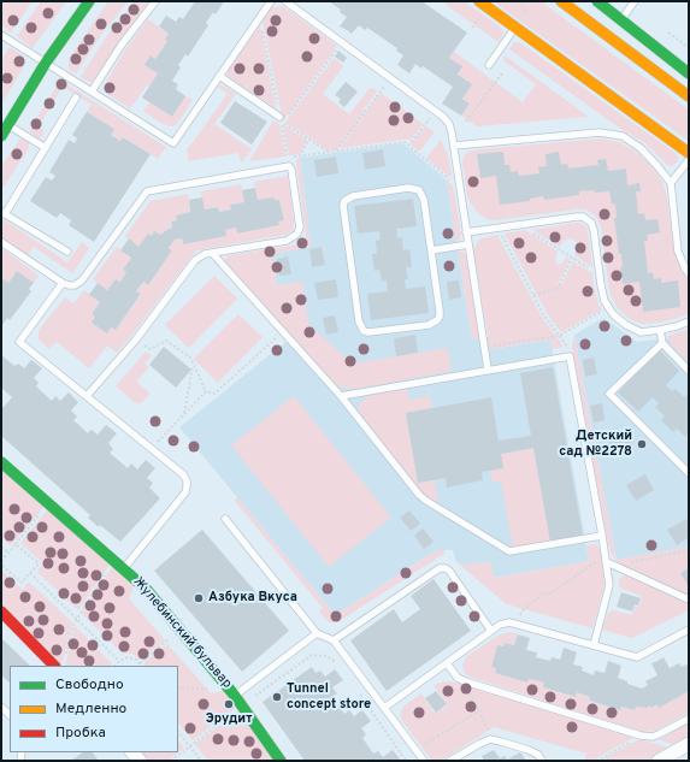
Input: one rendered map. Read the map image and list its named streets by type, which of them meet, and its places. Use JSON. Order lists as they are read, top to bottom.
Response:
{
  "streets": {
    "street": ["Жулебинский бульвар"]
  },
  "places": [
    "Детский сад №2278",
    "Азбука Вкуса",
    "Tunnel concept store",
    "Эрудит"
  ],
  "legend": ["Свободно", "Медленно", "Пробка"]
}
